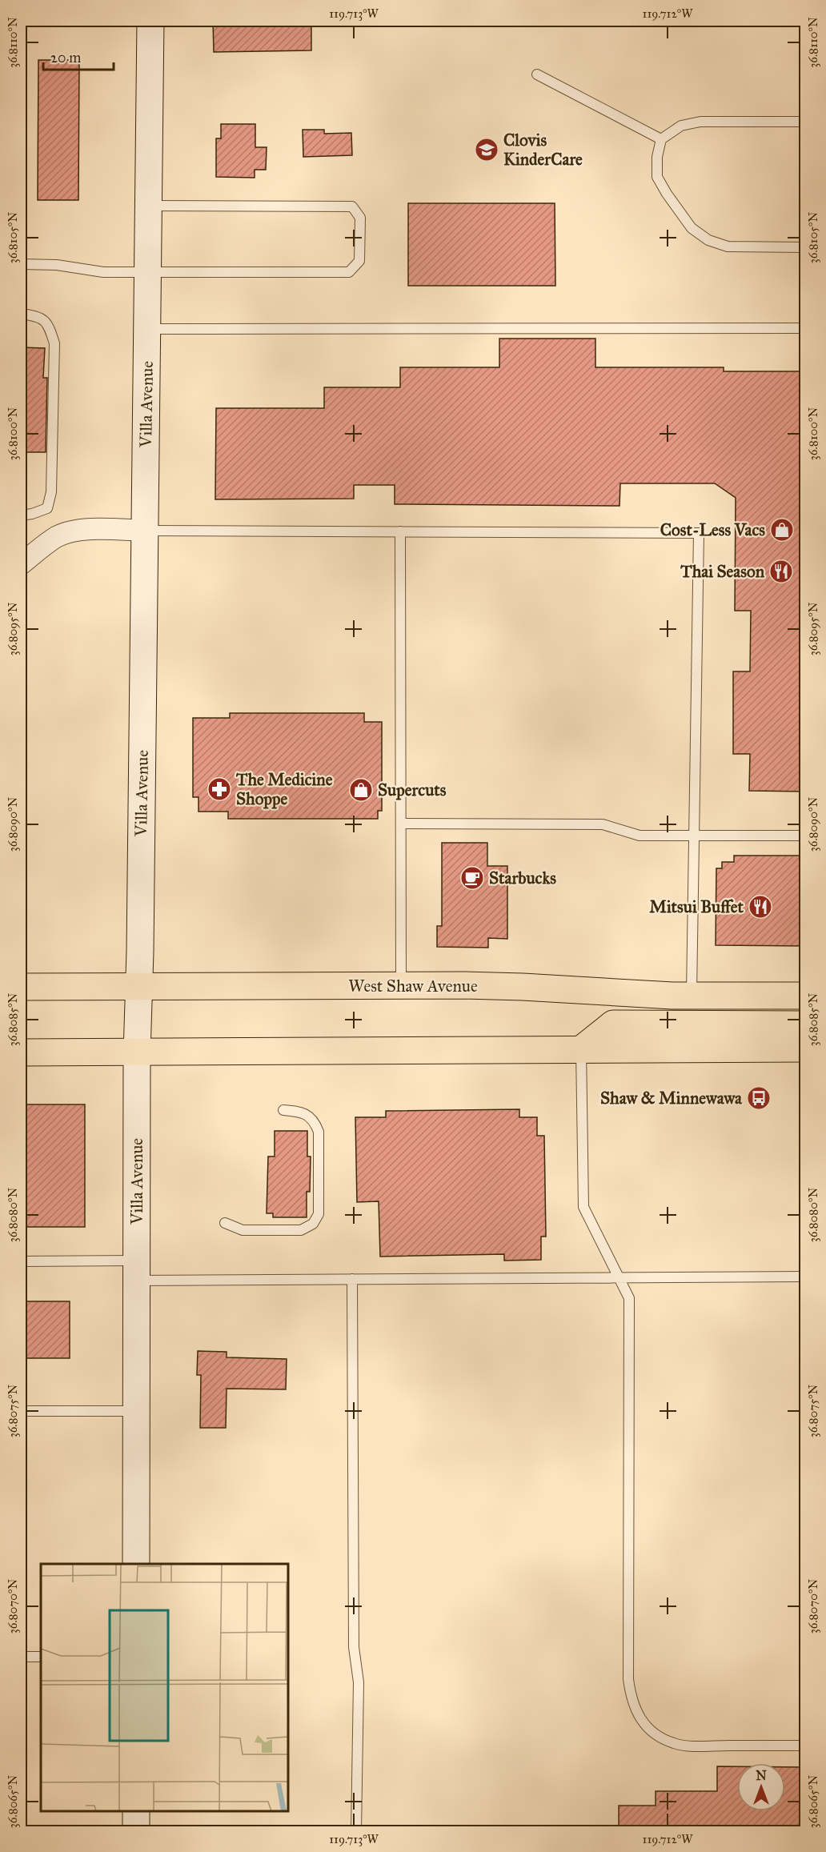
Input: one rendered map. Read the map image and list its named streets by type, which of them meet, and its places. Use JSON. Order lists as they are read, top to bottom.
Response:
{
  "streets": {
    "main road": ["Villa Avenue", "West Shaw Avenue"]
  },
  "crossings": [
    ["Villa Avenue", "West Shaw Avenue"]
  ],
  "places": {
    "school or university": ["Clovis KinderCare"],
    "shop": ["Cost-Less Vacs", "Supercuts"],
    "restaurant": ["Thai Season", "Mitsui Buffet"],
    "pharmacy": ["The Medicine Shoppe"],
    "cafe": ["Starbucks"],
    "bus stop": ["Shaw & Minnewawa"]
  },
  "scale_bar": "20 m",
  "north": "top",
  "coordinates": [
    "119.713°W",
    "119.712°W",
    "36.8110°N",
    "36.8105°N",
    "36.8100°N",
    "36.8095°N",
    "36.8090°N",
    "36.8085°N",
    "36.8080°N",
    "36.8075°N",
    "36.8070°N",
    "36.8065°N"
  ]
}
